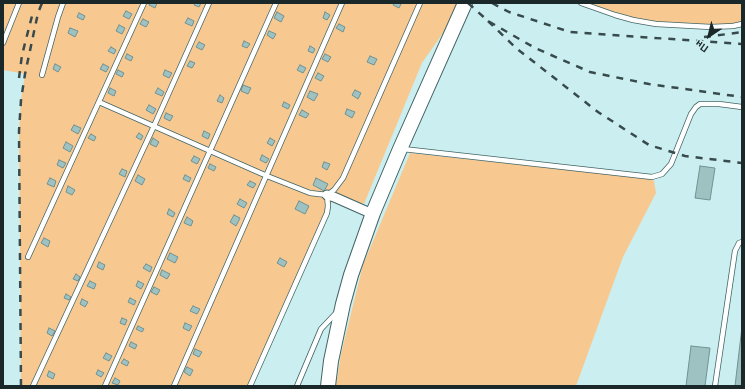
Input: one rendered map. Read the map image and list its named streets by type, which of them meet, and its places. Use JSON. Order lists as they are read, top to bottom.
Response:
{
  "north": "bottom left"
}
